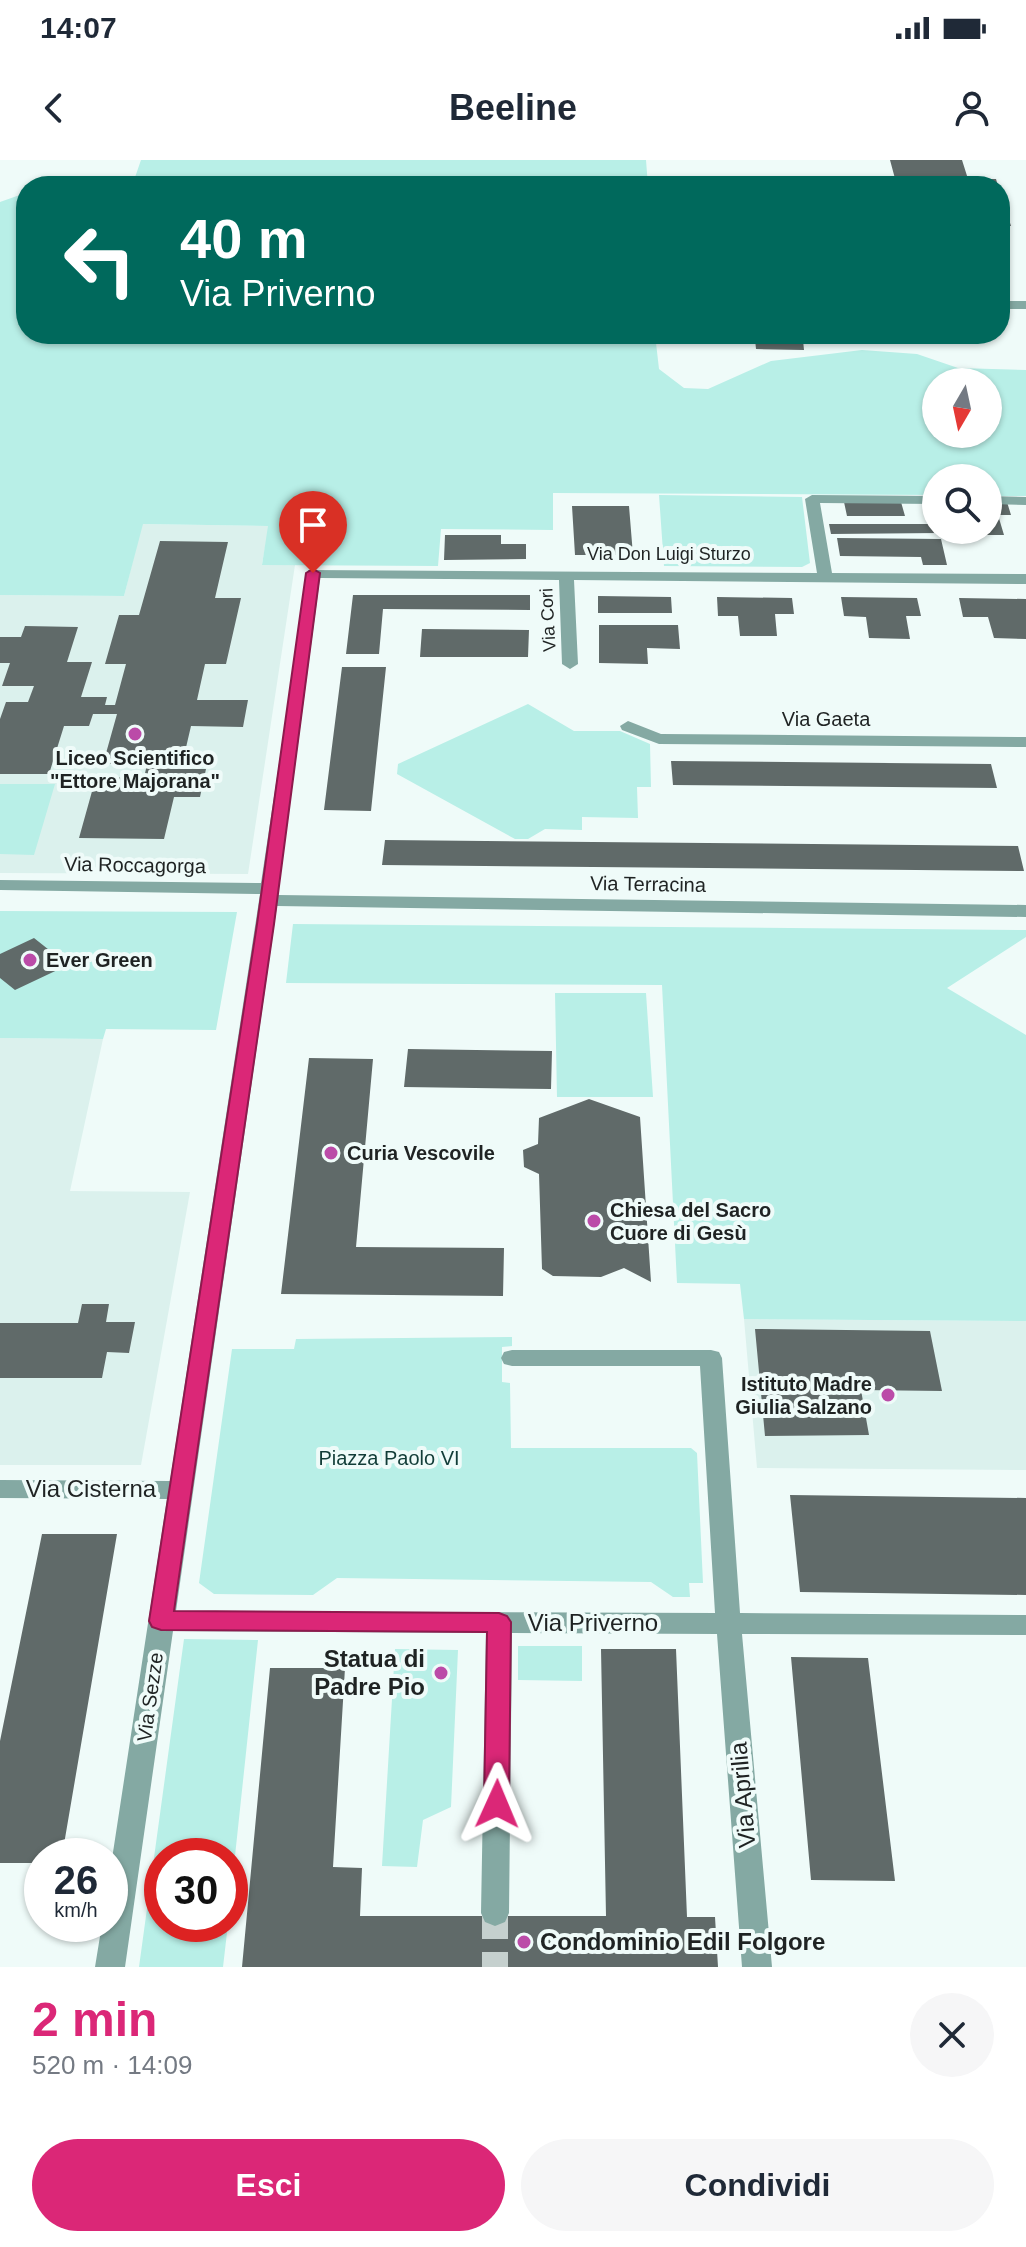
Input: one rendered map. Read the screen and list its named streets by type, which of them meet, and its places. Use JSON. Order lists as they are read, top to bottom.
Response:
{
  "streets": {
    "street": [
      "Via Don Luigi Sturzo",
      "Via Cori",
      "Via Gaeta",
      "Via Roccagorga",
      "Via Terracina",
      "Via Cisterna",
      "Via Priverno",
      "Via Sezze",
      "Via Aprilia"
    ]
  },
  "crossings": [
    ["Via Don Luigi Sturzo", "Via Cori"],
    ["Via Don Luigi Sturzo", "Via Sezze"],
    ["Via Roccagorga", "Via Terracina"],
    ["Via Roccagorga", "Via Sezze"],
    ["Via Terracina", "Via Sezze"],
    ["Via Cisterna", "Via Sezze"],
    ["Via Priverno", "Via Sezze"],
    ["Via Priverno", "Via Aprilia"]
  ],
  "parks": ["Piazza Paolo VI"],
  "places": [
    "Liceo Scientifico \"Ettore Majorana\"",
    "Ever Green",
    "Curia Vescovile",
    "Chiesa del Sacro Cuore di Gesù",
    "Istituto Madre Giulia Salzano",
    "Statua di Padre Pio",
    "Condominio Edil Folgore"
  ],
  "north": "bottom",
  "page": {
    "status": "14:07",
    "header": "Beeline",
    "turn": ["40 m", "Via Priverno"],
    "speed": "26 km/h",
    "limit": "30",
    "heading": ["2 min", "520 m · 14:09"],
    "buttons": ["Esci", "Condividi"]
  }
}
